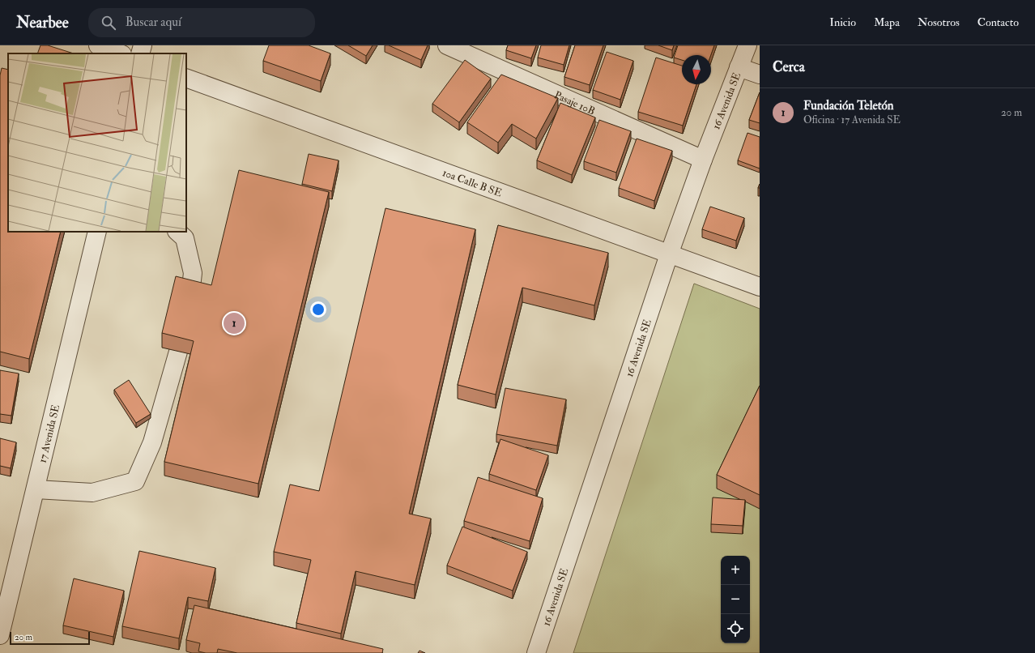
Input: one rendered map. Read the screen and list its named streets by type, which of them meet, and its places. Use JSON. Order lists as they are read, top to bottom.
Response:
{
  "streets": {
    "street": [
      "16 Avenida SE",
      "Pasaje 10B",
      "10a Calle B SE",
      "17 Avenida SE"
    ]
  },
  "crossings": [
    ["16 Avenida SE", "Pasaje 10B"],
    ["16 Avenida SE", "10a Calle B SE"]
  ],
  "scale_bar": "20 m",
  "north": "bottom",
  "page": {
    "header": "Nearbee",
    "search": "Buscar aquí",
    "nav": [
      "Inicio",
      "Mapa",
      "Nosotros",
      "Contacto"
    ],
    "heading": "Cerca",
    "list": [
      {
        "mark": "1",
        "name": "Fundación Teletón",
        "note": "Oficina · 17 Avenida SE",
        "value": "20 m"
      }
    ],
    "pins": "1",
    "map_buttons": ["+", "−"],
    "scale": "20 m"
  }
}
